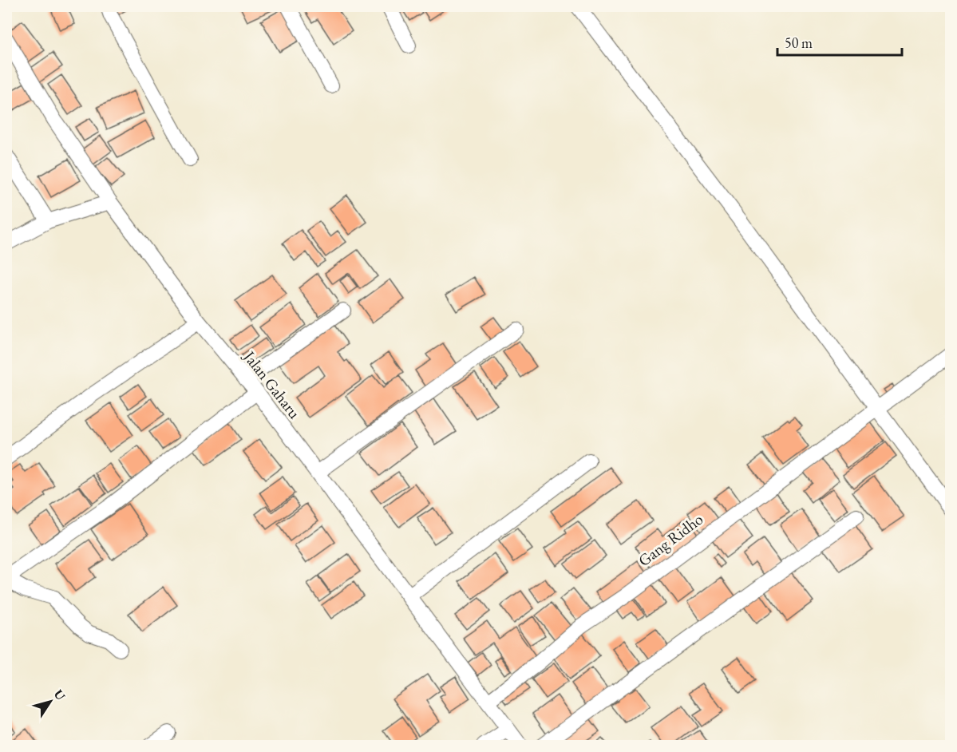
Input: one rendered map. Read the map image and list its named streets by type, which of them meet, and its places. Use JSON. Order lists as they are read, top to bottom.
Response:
{
  "streets": {
    "street": ["Jalan Gaharu", "Gang Ridho"]
  },
  "crossings": [
    ["Jalan Gaharu", "Gang Ridho"]
  ],
  "scale_bar": "50 m",
  "north": "top right"
}
